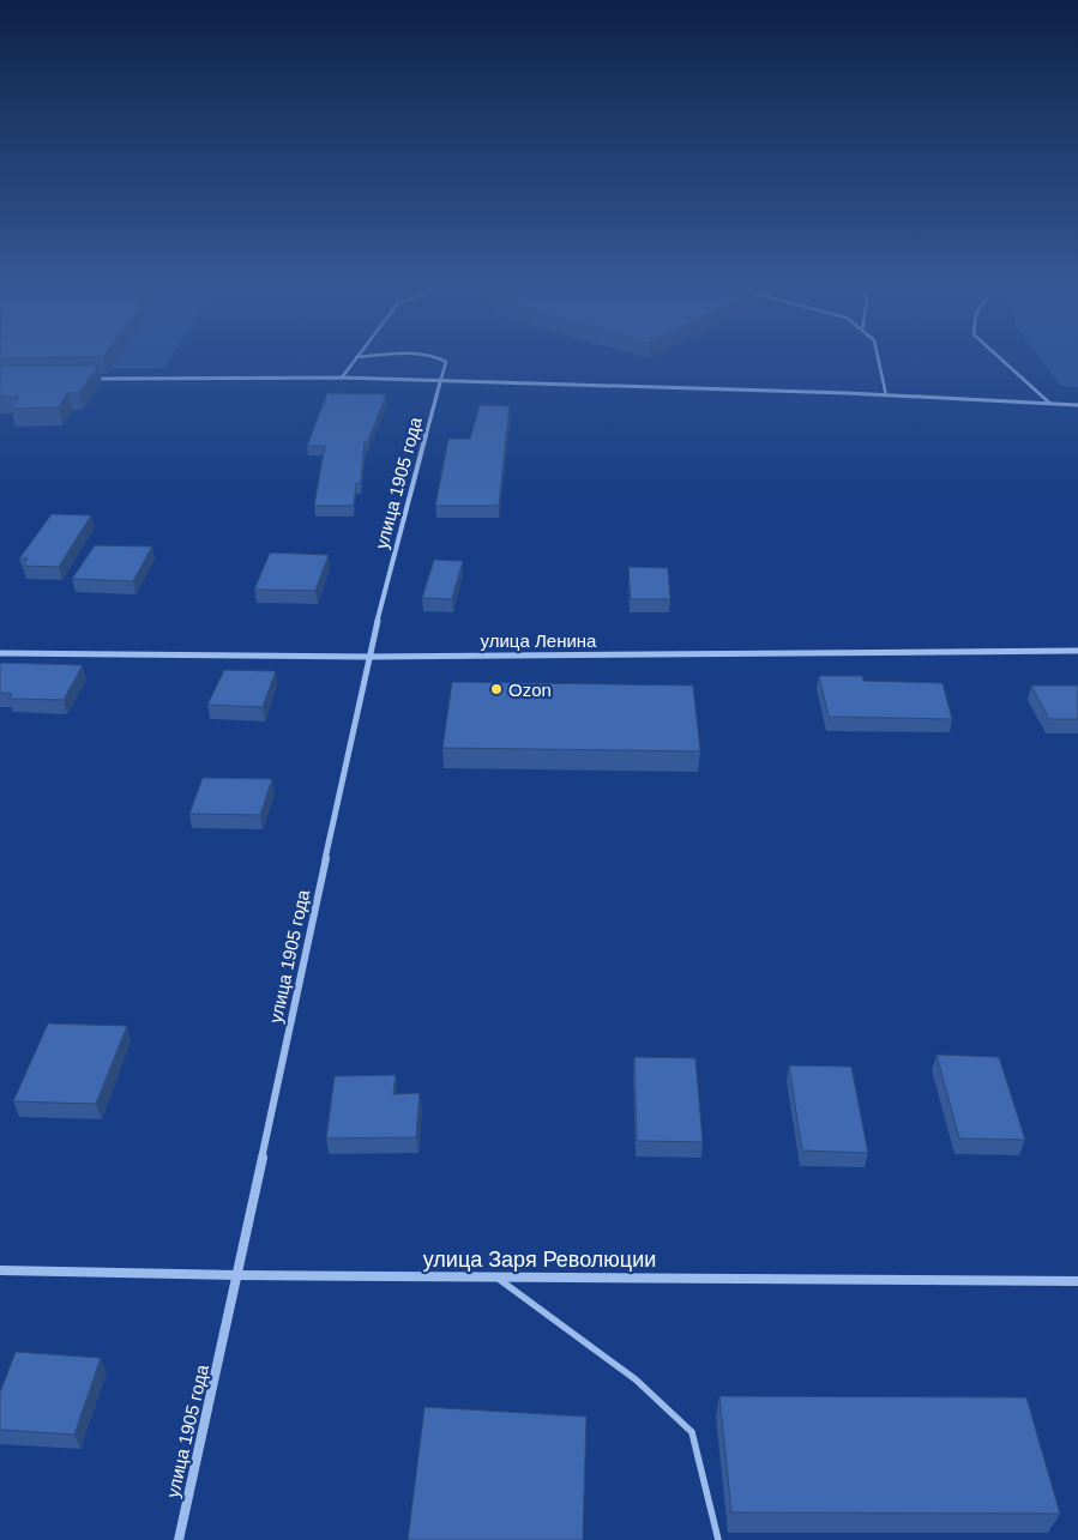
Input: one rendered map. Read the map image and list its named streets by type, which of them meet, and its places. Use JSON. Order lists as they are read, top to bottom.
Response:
{
  "streets": {
    "street": ["улица 1905 года", "улица Ленина", "улица Заря Революции"]
  },
  "crossings": [
    ["улица 1905 года", "улица Ленина"],
    ["улица 1905 года", "улица Заря Революции"]
  ],
  "places": ["Ozon"]
}
